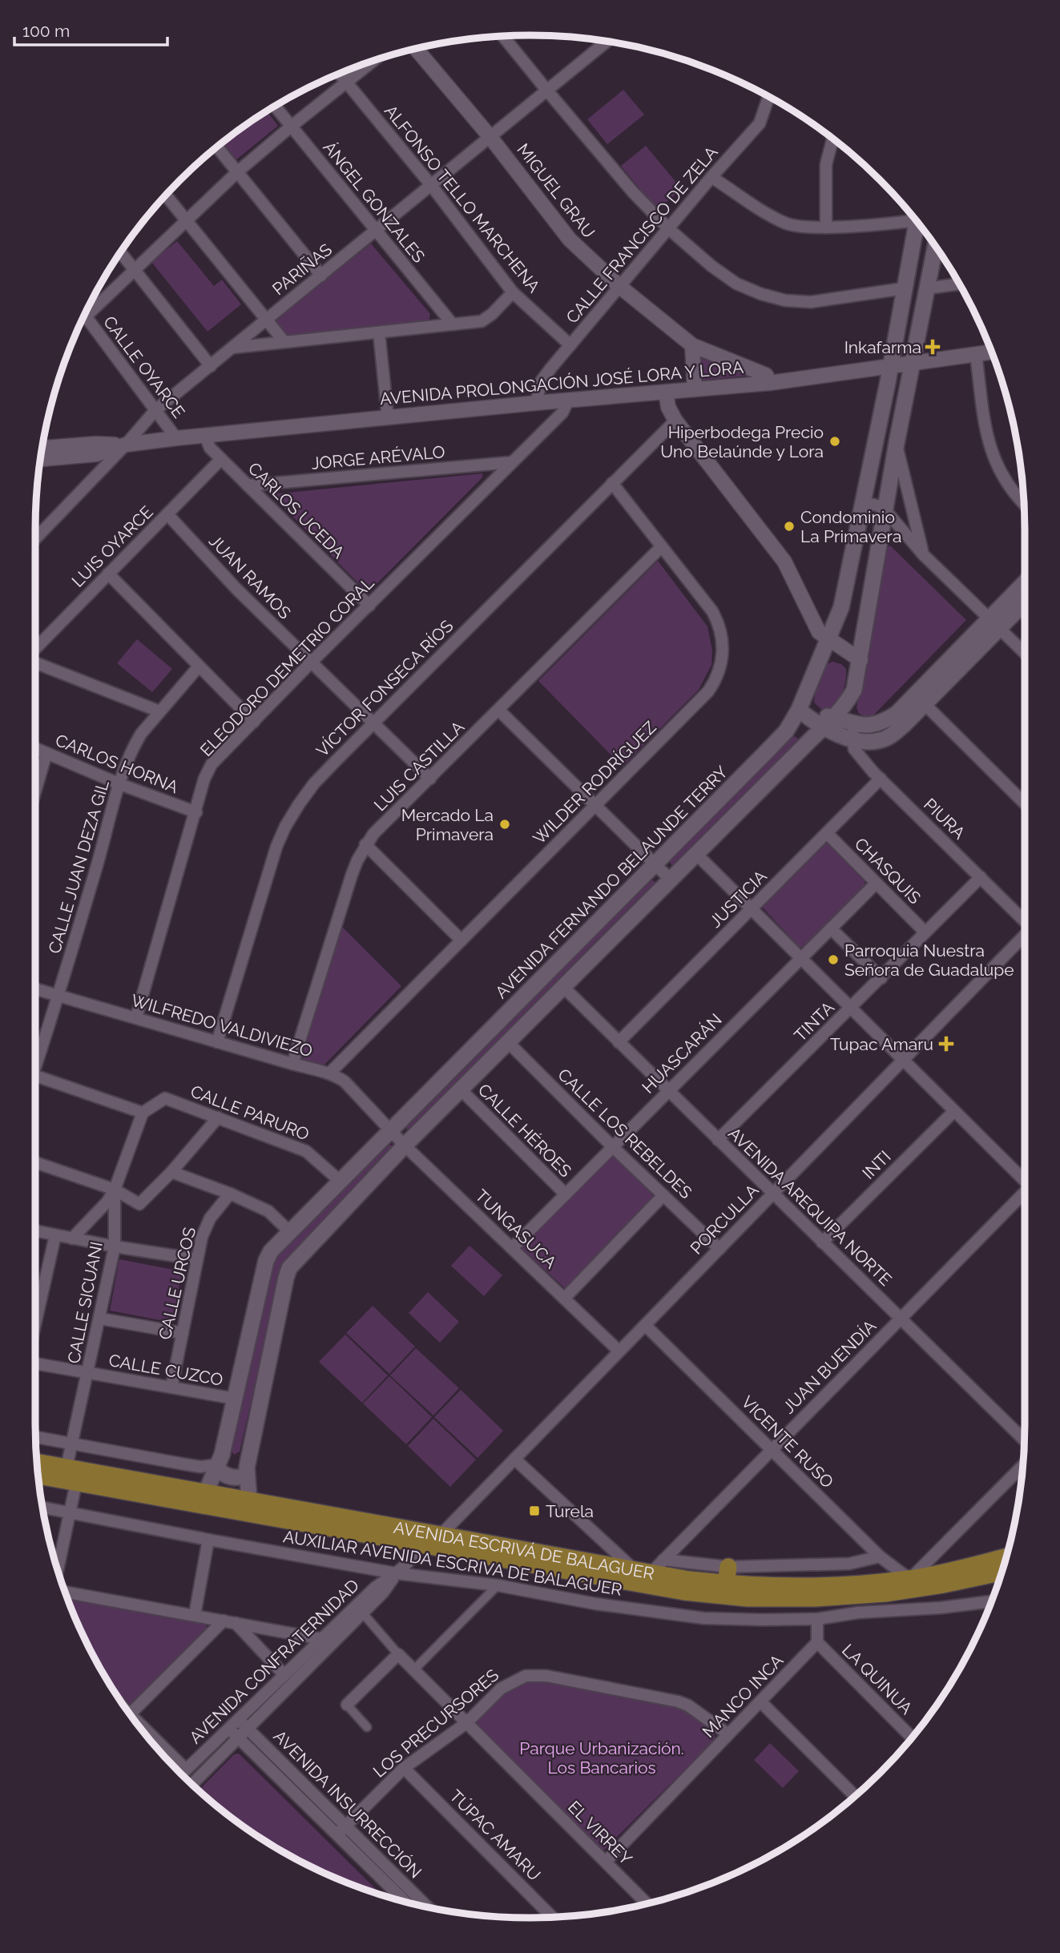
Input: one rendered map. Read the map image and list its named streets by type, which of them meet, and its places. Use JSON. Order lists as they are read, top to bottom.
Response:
{
  "streets": {
    "main road": ["AVENIDA FERNANDO BELAUNDE TERRY", "AVENIDA ESCRIVÁ DE BALAGUER"],
    "street": [
      "MIGUEL GRAU",
      "ALFONSO TELLO MARCHENA",
      "ÁNGEL GONZALES",
      "CALLE FRANCISCO DE ZELA",
      "PARIÑAS",
      "CALLE OYARCE",
      "AVENIDA PROLONGACIÓN JOSÉ LORA Y LORA",
      "JORGE ARÉVALO",
      "CARLOS UCEDA",
      "LUIS OYARCE",
      "JUAN RAMOS",
      "ELEODORO DEMETRIO CORAL",
      "VÍCTOR FONSECA RÍOS",
      "CARLOS HORNA",
      "LUIS CASTILLA",
      "WILDER RODRÍGUEZ",
      "PIURA",
      "CALLE JUAN DEZA GIL",
      "CHASQUIS",
      "JUSTICIA",
      "TINTA",
      "WILFREDO VALDIVIEZO",
      "HUASCARÁN",
      "CALLE PARURO",
      "CALLE HÉROES",
      "CALLE LOS REBELDES",
      "INTI",
      "AVENIDA AREQUIPA NORTE",
      "PORCULLA",
      "TUNGASUCA",
      "CALLE URCOS",
      "CALLE SICUANI",
      "JUAN BUENDÍA",
      "CALLE CUZCO",
      "VICENTE RUSO",
      "AUXILIAR AVENIDA ESCRIVA DE BALAGUER",
      "AVENIDA CONFRATERNIDAD",
      "LA QUINUA",
      "MANCO INCA",
      "LOS PRECURSORES",
      "AVENIDA INSURRECCIÓN",
      "EL VIRREY",
      "TÚPAC AMARU"
    ]
  },
  "crossings": [
    ["MIGUEL GRAU", "CALLE FRANCISCO DE ZELA"],
    ["MIGUEL GRAU", "PARIÑAS"],
    ["MIGUEL GRAU", "AVENIDA PROLONGACIÓN JOSÉ LORA Y LORA"],
    ["ALFONSO TELLO MARCHENA", "CALLE FRANCISCO DE ZELA"],
    ["ALFONSO TELLO MARCHENA", "PARIÑAS"],
    ["ÁNGEL GONZALES", "PARIÑAS"],
    ["CALLE FRANCISCO DE ZELA", "AVENIDA PROLONGACIÓN JOSÉ LORA Y LORA"],
    ["PARIÑAS", "CALLE OYARCE"],
    ["PARIÑAS", "AVENIDA PROLONGACIÓN JOSÉ LORA Y LORA"],
    ["CALLE OYARCE", "AVENIDA PROLONGACIÓN JOSÉ LORA Y LORA"],
    ["AVENIDA PROLONGACIÓN JOSÉ LORA Y LORA", "CARLOS UCEDA"],
    ["AVENIDA PROLONGACIÓN JOSÉ LORA Y LORA", "ELEODORO DEMETRIO CORAL"],
    ["AVENIDA PROLONGACIÓN JOSÉ LORA Y LORA", "AVENIDA FERNANDO BELAUNDE TERRY"],
    ["JORGE ARÉVALO", "CARLOS UCEDA"],
    ["JORGE ARÉVALO", "ELEODORO DEMETRIO CORAL"],
    ["CARLOS UCEDA", "LUIS OYARCE"],
    ["CARLOS UCEDA", "ELEODORO DEMETRIO CORAL"],
    ["LUIS OYARCE", "JUAN RAMOS"],
    ["JUAN RAMOS", "ELEODORO DEMETRIO CORAL"],
    ["JUAN RAMOS", "VÍCTOR FONSECA RÍOS"],
    ["JUAN RAMOS", "LUIS CASTILLA"],
    ["ELEODORO DEMETRIO CORAL", "CARLOS HORNA"],
    ["ELEODORO DEMETRIO CORAL", "WILFREDO VALDIVIEZO"],
    ["VÍCTOR FONSECA RÍOS", "WILDER RODRÍGUEZ"],
    ["VÍCTOR FONSECA RÍOS", "WILFREDO VALDIVIEZO"],
    ["CARLOS HORNA", "CALLE JUAN DEZA GIL"],
    ["LUIS CASTILLA", "WILDER RODRÍGUEZ"],
    ["LUIS CASTILLA", "WILFREDO VALDIVIEZO"],
    ["WILDER RODRÍGUEZ", "WILFREDO VALDIVIEZO"],
    ["PIURA", "JUSTICIA"],
    ["PIURA", "TINTA"],
    ["CALLE JUAN DEZA GIL", "WILFREDO VALDIVIEZO"],
    ["CHASQUIS", "JUSTICIA"],
    ["CHASQUIS", "TINTA"],
    ["CHASQUIS", "HUASCARÁN"],
    ["AVENIDA FERNANDO BELAUNDE TERRY", "WILFREDO VALDIVIEZO"],
    ["AVENIDA FERNANDO BELAUNDE TERRY", "CALLE PARURO"],
    ["AVENIDA FERNANDO BELAUNDE TERRY", "TUNGASUCA"],
    ["AVENIDA FERNANDO BELAUNDE TERRY", "CALLE CUZCO"],
    ["AVENIDA FERNANDO BELAUNDE TERRY", "AVENIDA ESCRIVÁ DE BALAGUER"],
    ["JUSTICIA", "AVENIDA AREQUIPA NORTE"],
    ["TINTA", "AVENIDA AREQUIPA NORTE"],
    ["WILFREDO VALDIVIEZO", "TUNGASUCA"],
    ["HUASCARÁN", "CALLE HÉROES"],
    ["HUASCARÁN", "CALLE LOS REBELDES"],
    ["HUASCARÁN", "AVENIDA AREQUIPA NORTE"],
    ["HUASCARÁN", "TUNGASUCA"],
    ["CALLE PARURO", "CALLE SICUANI"],
    ["CALLE LOS REBELDES", "PORCULLA"],
    ["INTI", "AVENIDA AREQUIPA NORTE"],
    ["AVENIDA AREQUIPA NORTE", "PORCULLA"],
    ["AVENIDA AREQUIPA NORTE", "JUAN BUENDÍA"],
    ["PORCULLA", "TUNGASUCA"],
    ["PORCULLA", "VICENTE RUSO"],
    ["PORCULLA", "AVENIDA ESCRIVÁ DE BALAGUER"],
    ["CALLE URCOS", "CALLE CUZCO"],
    ["CALLE SICUANI", "CALLE CUZCO"],
    ["CALLE SICUANI", "AVENIDA ESCRIVÁ DE BALAGUER"],
    ["JUAN BUENDÍA", "VICENTE RUSO"],
    ["JUAN BUENDÍA", "AVENIDA ESCRIVÁ DE BALAGUER"],
    ["VICENTE RUSO", "AVENIDA ESCRIVÁ DE BALAGUER"],
    ["AVENIDA ESCRIVÁ DE BALAGUER", "AVENIDA CONFRATERNIDAD"],
    ["AUXILIAR AVENIDA ESCRIVA DE BALAGUER", "AVENIDA CONFRATERNIDAD"],
    ["AVENIDA CONFRATERNIDAD", "AVENIDA INSURRECCIÓN"],
    ["AVENIDA CONFRATERNIDAD", "EL VIRREY"],
    ["LA QUINUA", "MANCO INCA"],
    ["MANCO INCA", "LOS PRECURSORES"],
    ["MANCO INCA", "EL VIRREY"],
    ["LOS PRECURSORES", "AVENIDA INSURRECCIÓN"],
    ["LOS PRECURSORES", "EL VIRREY"],
    ["LOS PRECURSORES", "TÚPAC AMARU"]
  ],
  "parks": ["Parque Urbanización. Los Bancarios"],
  "places": {
    "health": ["Inkafarma", "Tupac Amaru"],
    "other": [
      "Hiperbodega Precio Uno Belaúnde y Lora",
      "Condominio La Primavera",
      "Mercado La Primavera",
      "Parroquia Nuestra Señora de Guadalupe"
    ],
    "transit": ["Turela"]
  },
  "scale_bar": "100 m"
}
